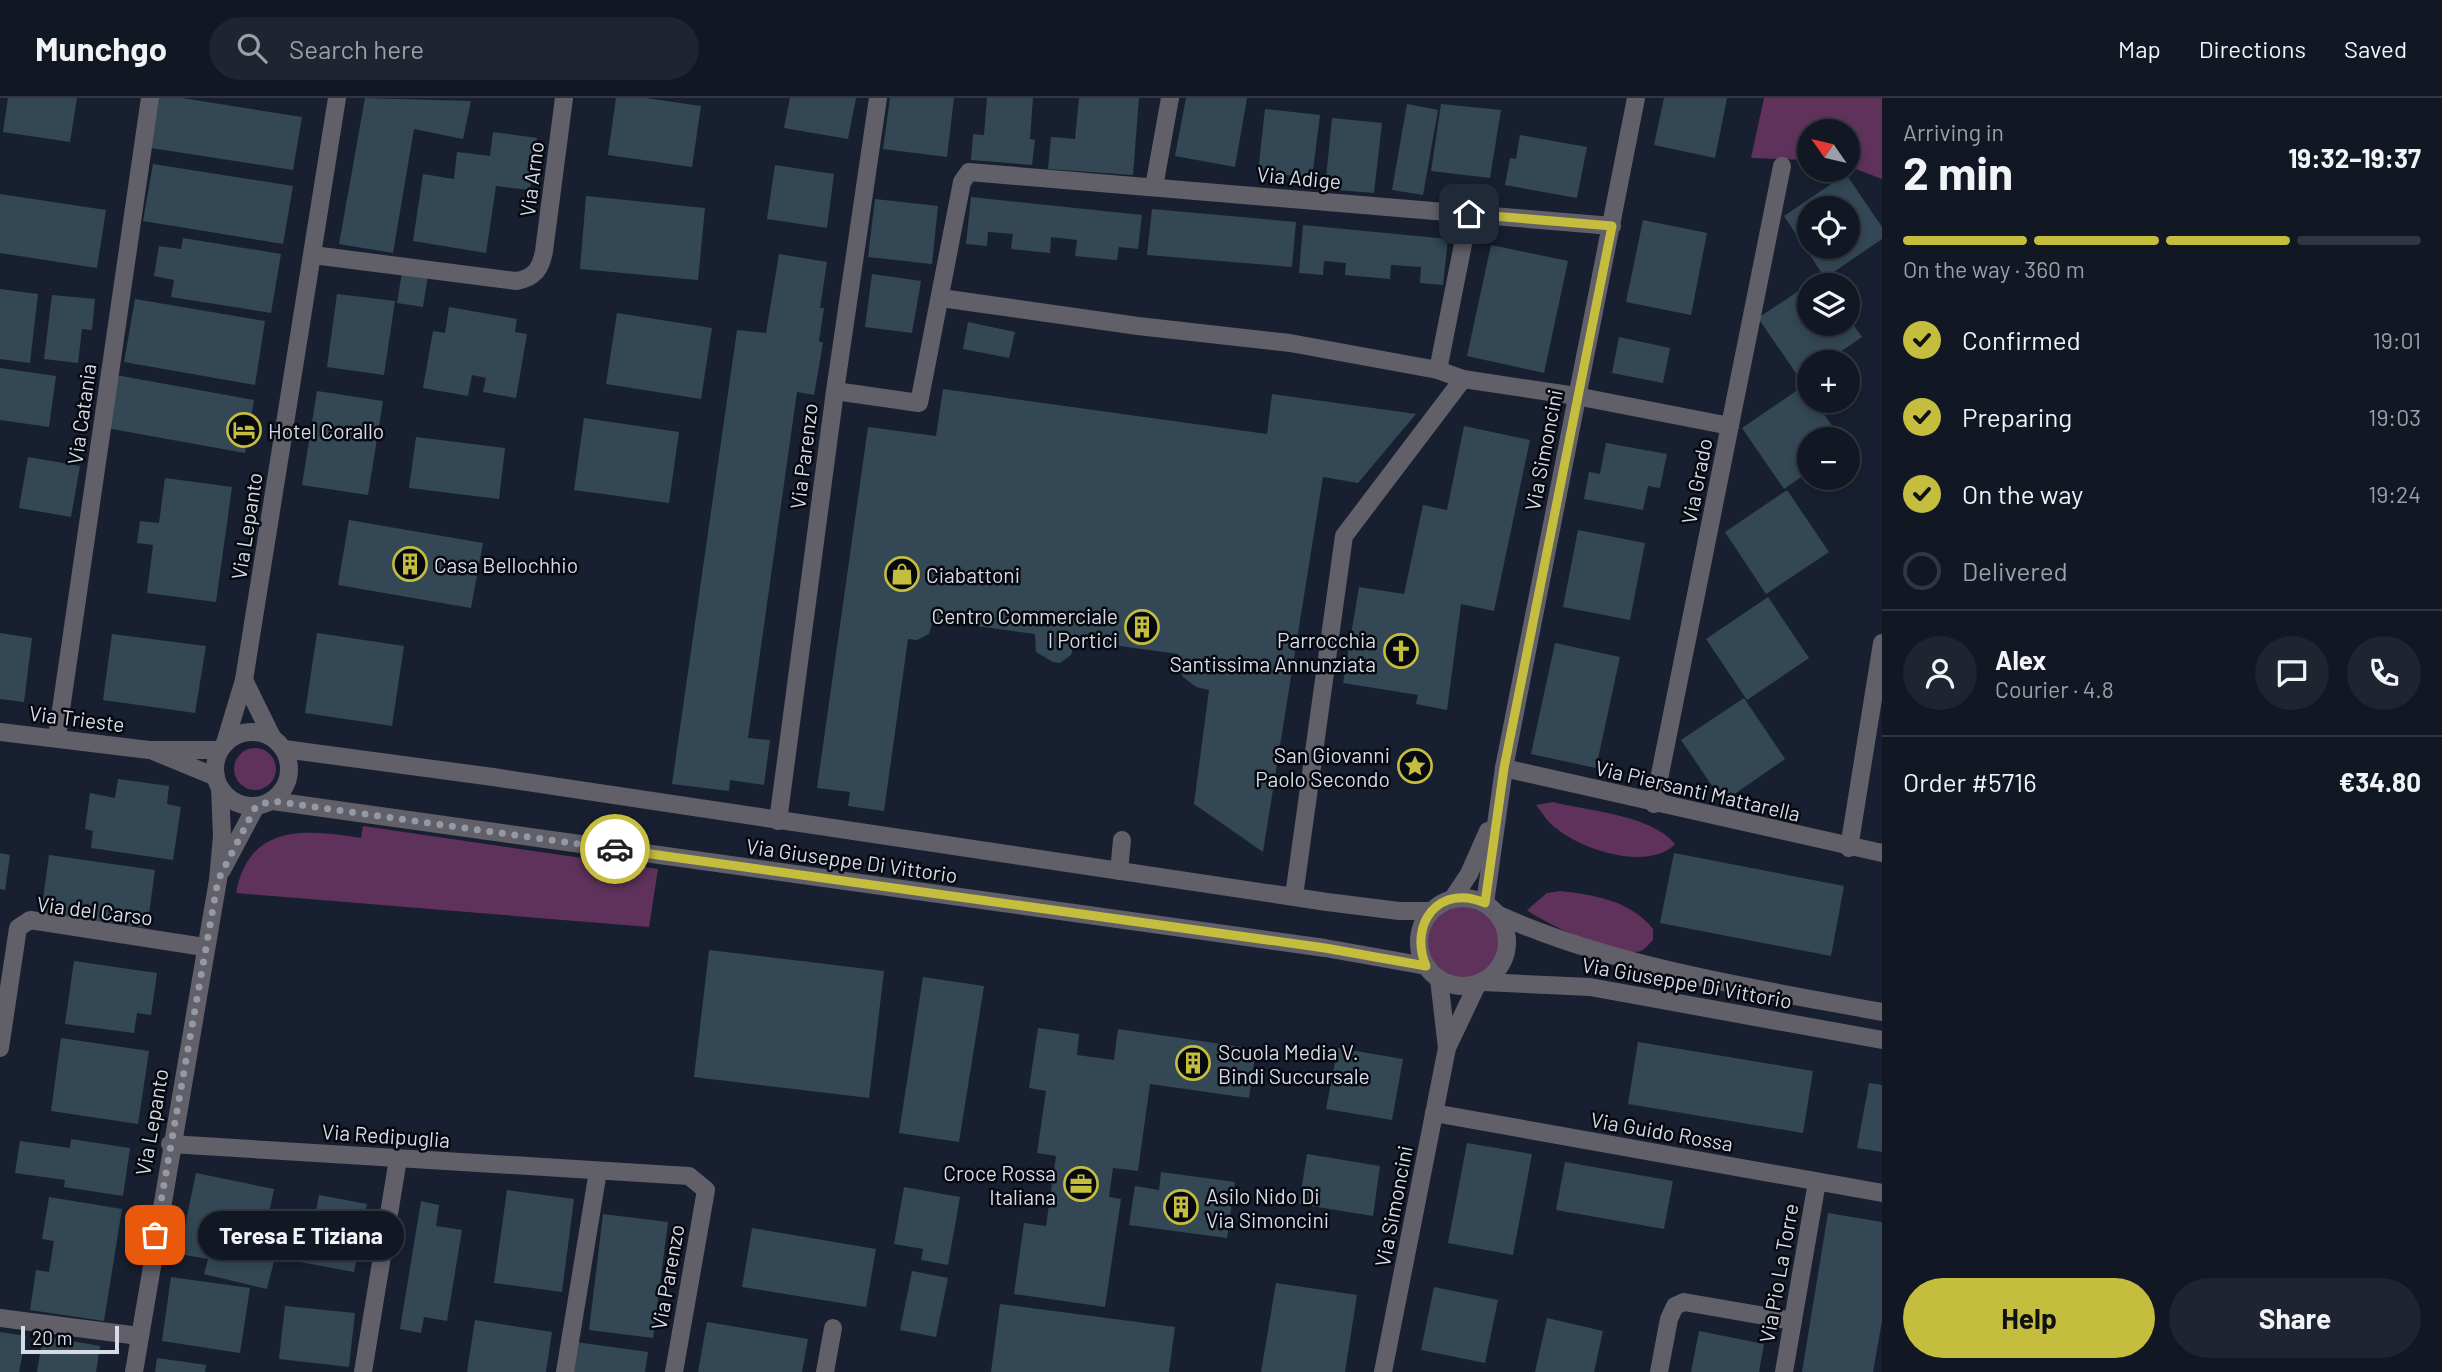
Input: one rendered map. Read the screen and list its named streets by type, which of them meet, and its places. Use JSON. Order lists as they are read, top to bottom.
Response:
{
  "streets": {
    "street": [
      "Via Adige",
      "Via Arno",
      "Via Catania",
      "Via Simoncini",
      "Via Parenzo",
      "Via Grado",
      "Via Lepanto",
      "Via Trieste",
      "Via Piersanti Mattarella",
      "Via Giuseppe Di Vittorio",
      "Via del Carso",
      "Via Guido Rossa",
      "Via Redipuglia",
      "Via Pio La Torre"
    ]
  },
  "crossings": [
    ["Via Adige", "Via Simoncini"],
    ["Via Arno", "Via Lepanto"],
    ["Via Catania", "Via Trieste"],
    ["Via Simoncini", "Via Piersanti Mattarella"],
    ["Via Simoncini", "Via Giuseppe Di Vittorio"],
    ["Via Simoncini", "Via Guido Rossa"],
    ["Via Parenzo", "Via Giuseppe Di Vittorio"],
    ["Via Parenzo", "Via Redipuglia"],
    ["Via Grado", "Via Piersanti Mattarella"],
    ["Via Lepanto", "Via Trieste"],
    ["Via Lepanto", "Via Giuseppe Di Vittorio"],
    ["Via Lepanto", "Via del Carso"],
    ["Via Lepanto", "Via Redipuglia"],
    ["Via Trieste", "Via Giuseppe Di Vittorio"],
    ["Via Guido Rossa", "Via Pio La Torre"]
  ],
  "places": {
    "hotel": ["Hotel Corallo"],
    "building": [
      "Casa Bellochhio",
      "Centro Commerciale I Portici",
      "Scuola Media V. Bindi Succursale",
      "Asilo Nido Di Via Simoncini"
    ],
    "shop": ["Ciabattoni"],
    "church": ["Parrocchia Santissima Annunziata"],
    "place": ["San Giovanni Paolo Secondo"],
    "office": ["Croce Rossa Italiana"],
    "other": ["Teresa E Tiziana"]
  },
  "scale_bar": "20 m",
  "north": "top left",
  "page": {
    "header": "Munchgo",
    "search": "Search here",
    "nav": ["Map", "Directions", "Saved"],
    "heading": ["2 min", "Arriving in", "19:32–19:37"],
    "panel": [
      "Alex",
      "Courier · 4.8",
      "Order #5716",
      "€34.80"
    ],
    "map_buttons": ["+", "−"],
    "bar": "On the way · 360 m",
    "list": [
      ["Confirmed", "19:01"],
      ["Preparing", "19:03"],
      ["On the way", "19:24"],
      "Delivered"
    ],
    "bubble": "Teresa E Tiziana",
    "buttons": ["Help", "Share"],
    "scale": "20 m"
  }
}
